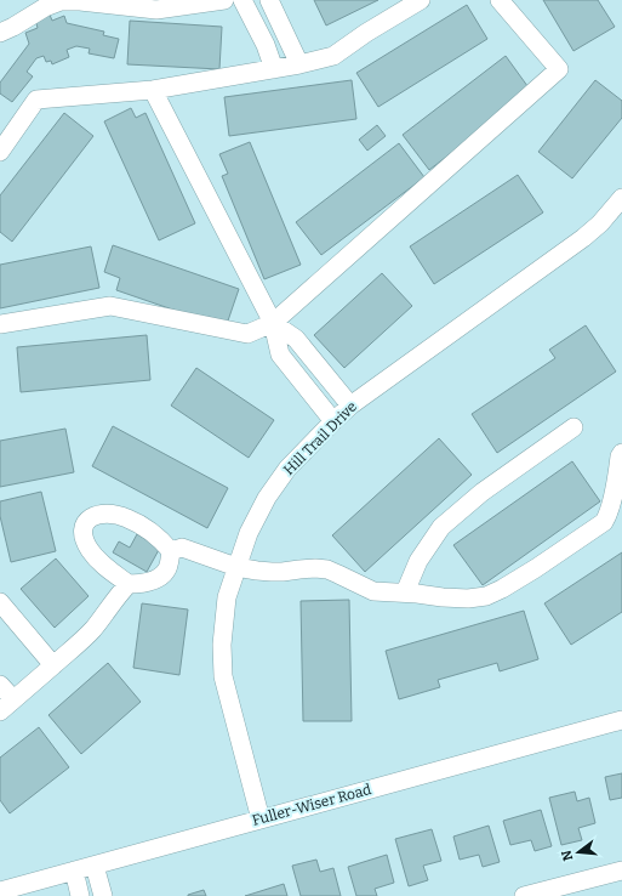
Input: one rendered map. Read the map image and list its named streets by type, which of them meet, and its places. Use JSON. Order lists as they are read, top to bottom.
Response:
{
  "streets": {
    "street": ["Hill Trail Drive", "Fuller-Wiser Road"]
  },
  "crossings": [
    ["Hill Trail Drive", "Fuller-Wiser Road"]
  ],
  "north": "left"
}
